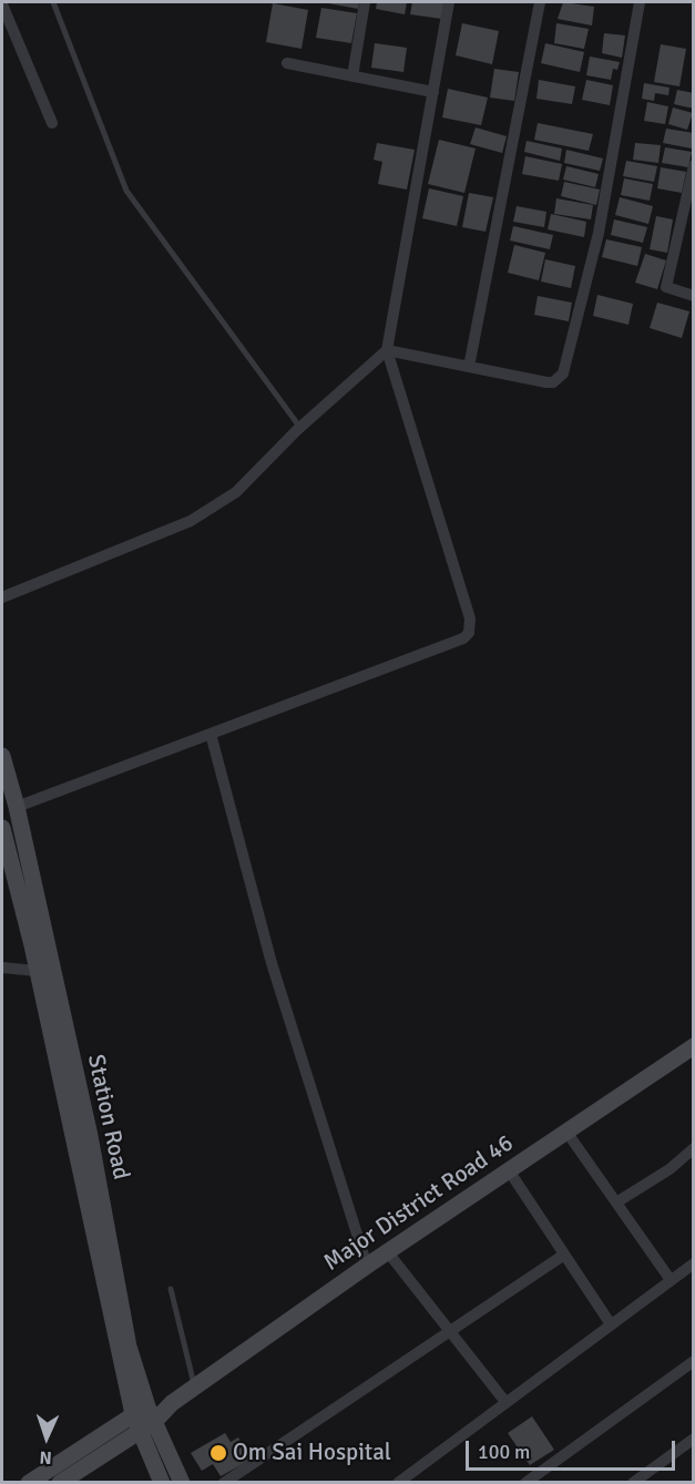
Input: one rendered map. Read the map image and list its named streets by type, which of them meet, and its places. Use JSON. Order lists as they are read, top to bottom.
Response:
{
  "streets": {
    "main road": ["Station Road", "Major District Road 46"]
  },
  "crossings": [
    ["Station Road", "Major District Road 46"]
  ],
  "places": ["Om Sai Hospital"],
  "scale_bar": "100 m",
  "north": "bottom"
}
